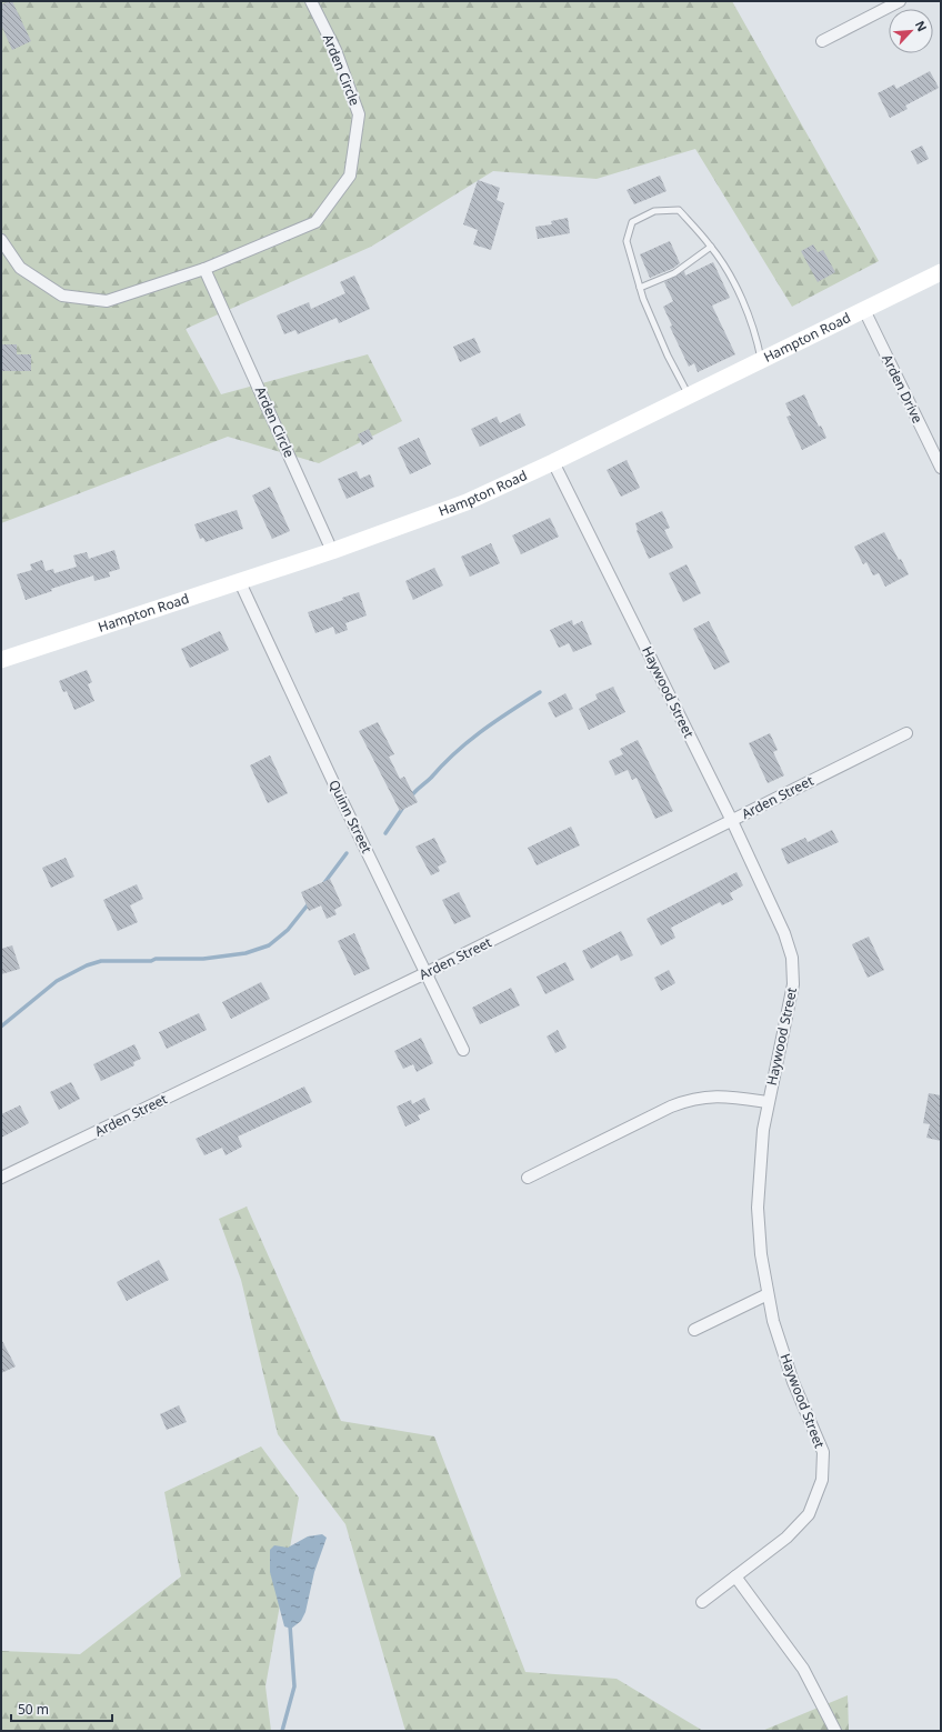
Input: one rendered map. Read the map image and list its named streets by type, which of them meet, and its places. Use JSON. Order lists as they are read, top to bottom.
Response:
{
  "streets": {
    "main road": ["Hampton Road"],
    "street": [
      "Arden Circle",
      "Arden Drive",
      "Haywood Street",
      "Arden Street",
      "Quinn Street"
    ]
  },
  "crossings": [
    ["Arden Circle", "Hampton Road"],
    ["Hampton Road", "Arden Drive"],
    ["Hampton Road", "Haywood Street"],
    ["Hampton Road", "Quinn Street"],
    ["Haywood Street", "Arden Street"],
    ["Arden Street", "Quinn Street"]
  ],
  "scale_bar": "50 m",
  "north": "top right"
}
